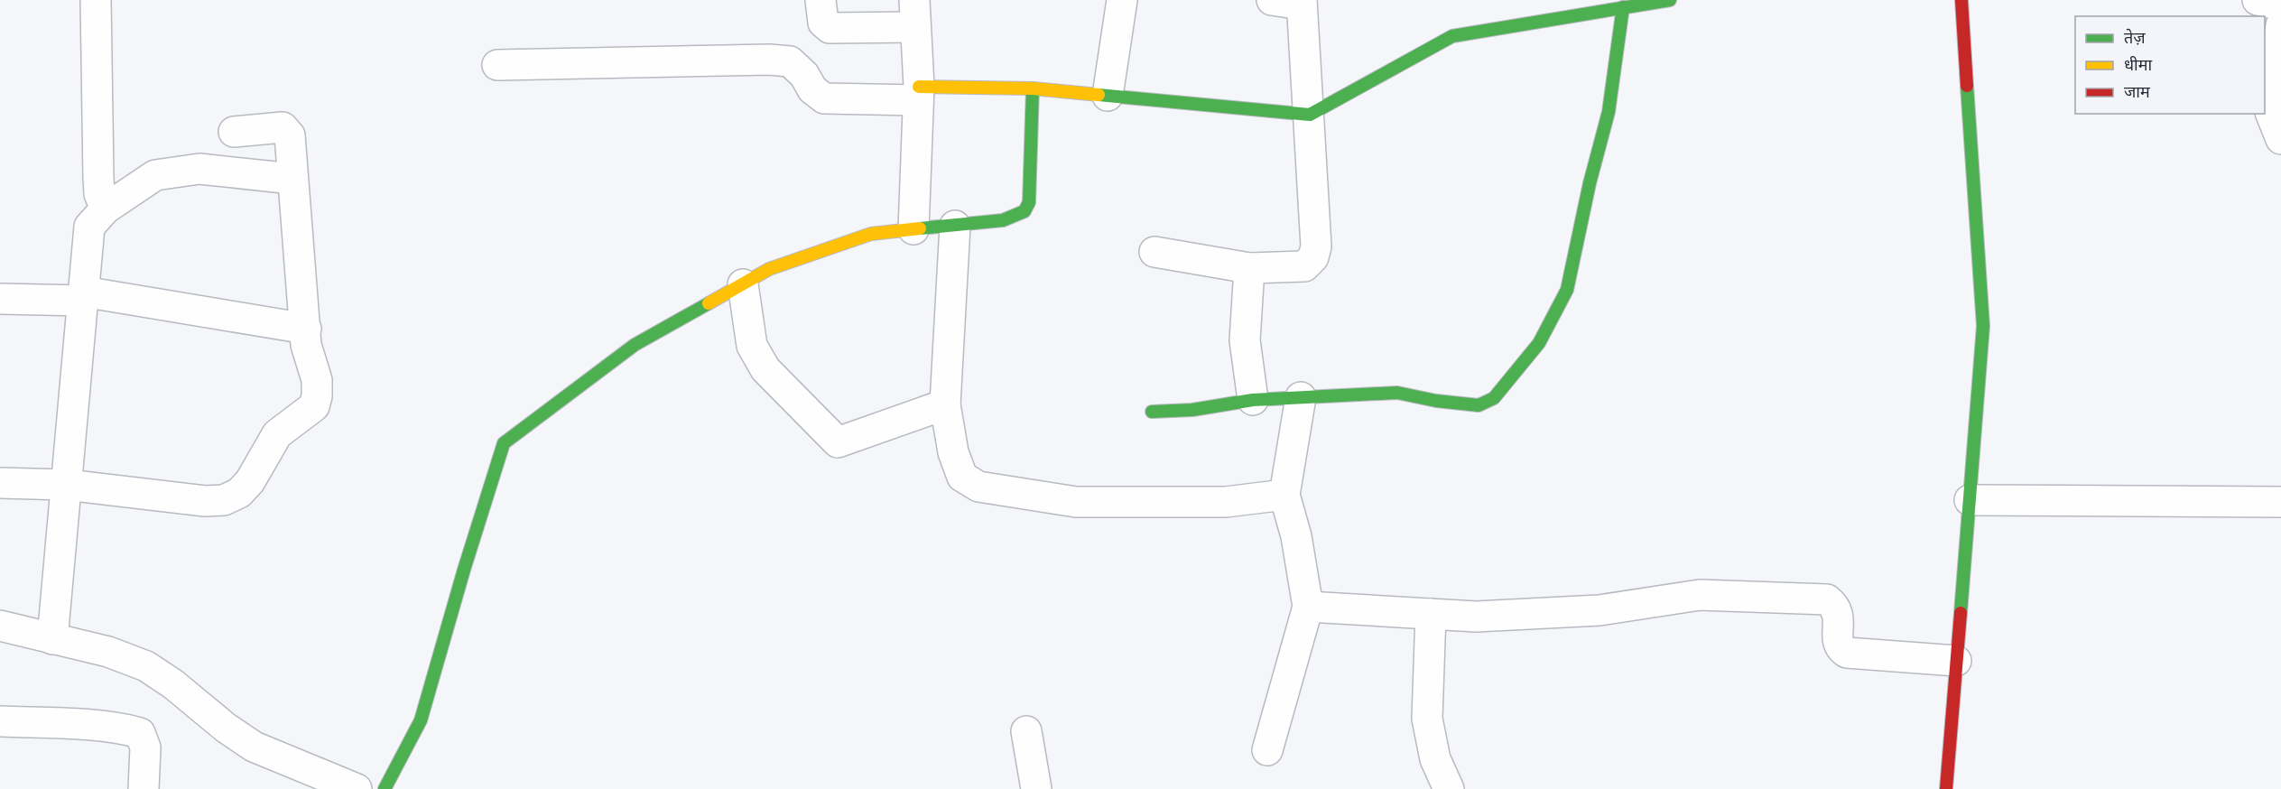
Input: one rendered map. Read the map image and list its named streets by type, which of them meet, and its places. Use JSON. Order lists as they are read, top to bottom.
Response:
{
  "legend": ["तेज़", "धीमा", "जाम"]
}
